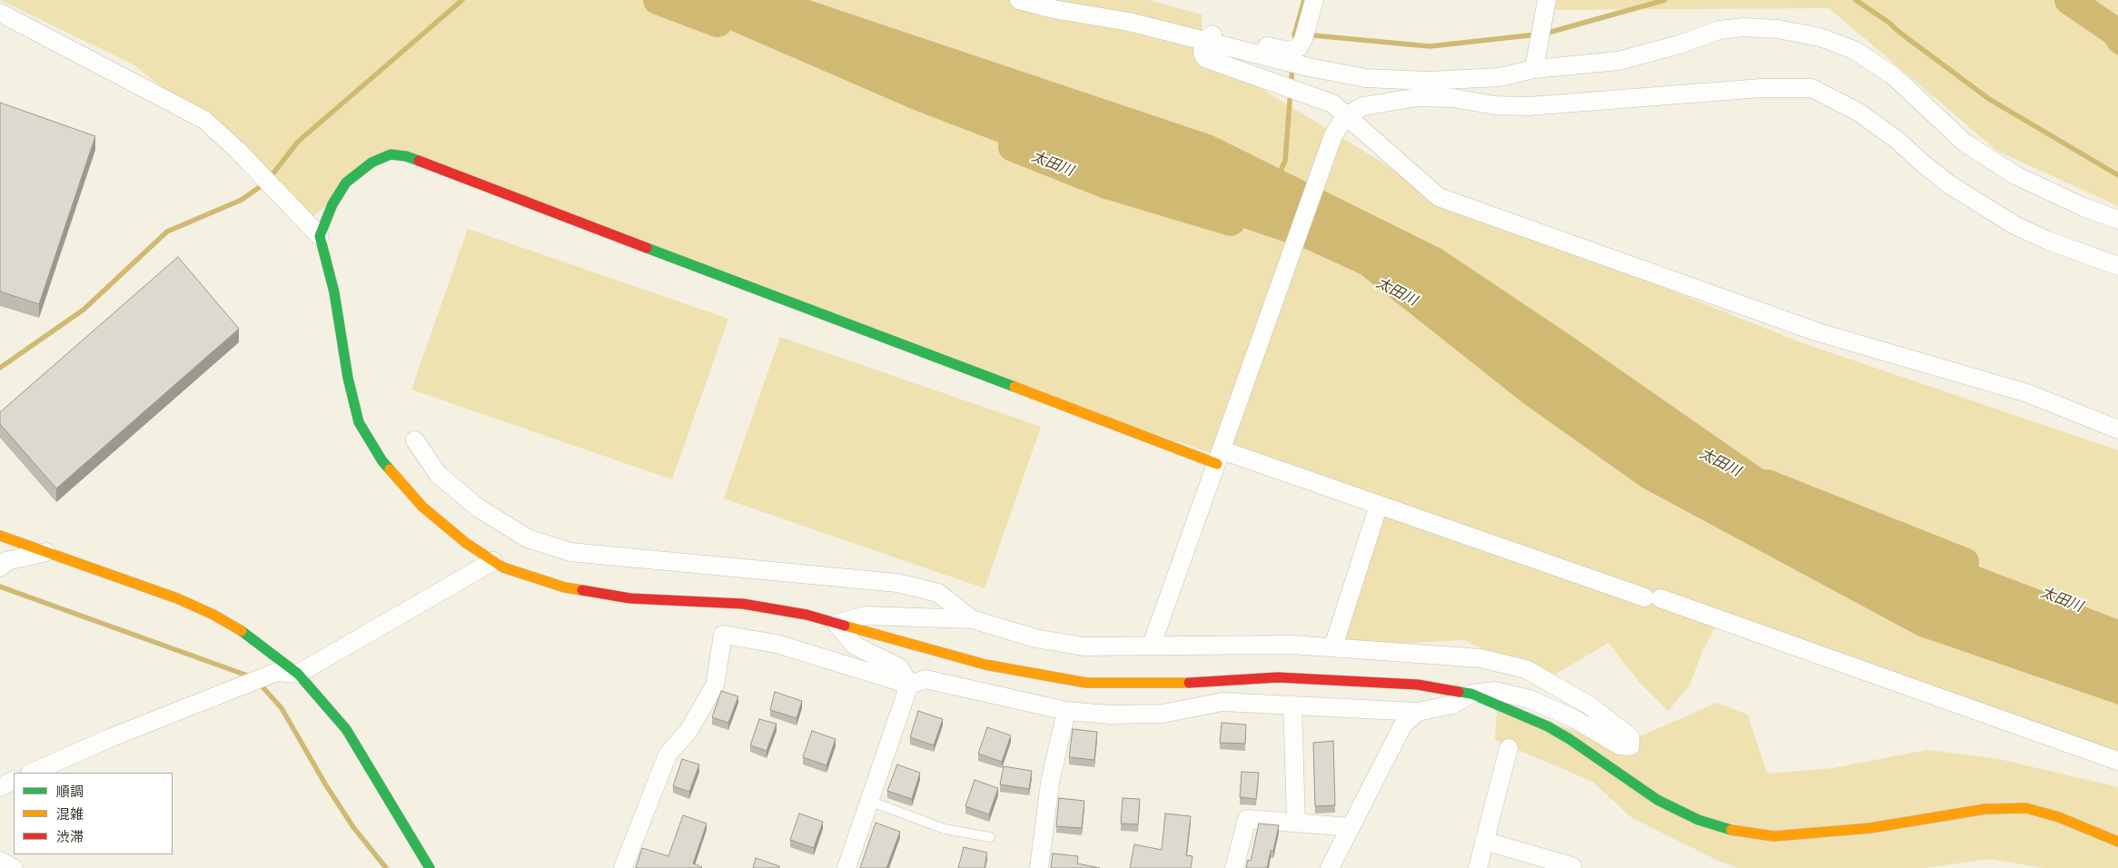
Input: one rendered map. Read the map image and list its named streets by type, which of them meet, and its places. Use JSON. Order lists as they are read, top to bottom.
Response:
{
  "water": ["太田川"],
  "legend": ["順調", "混雑", "渋滞"]
}
